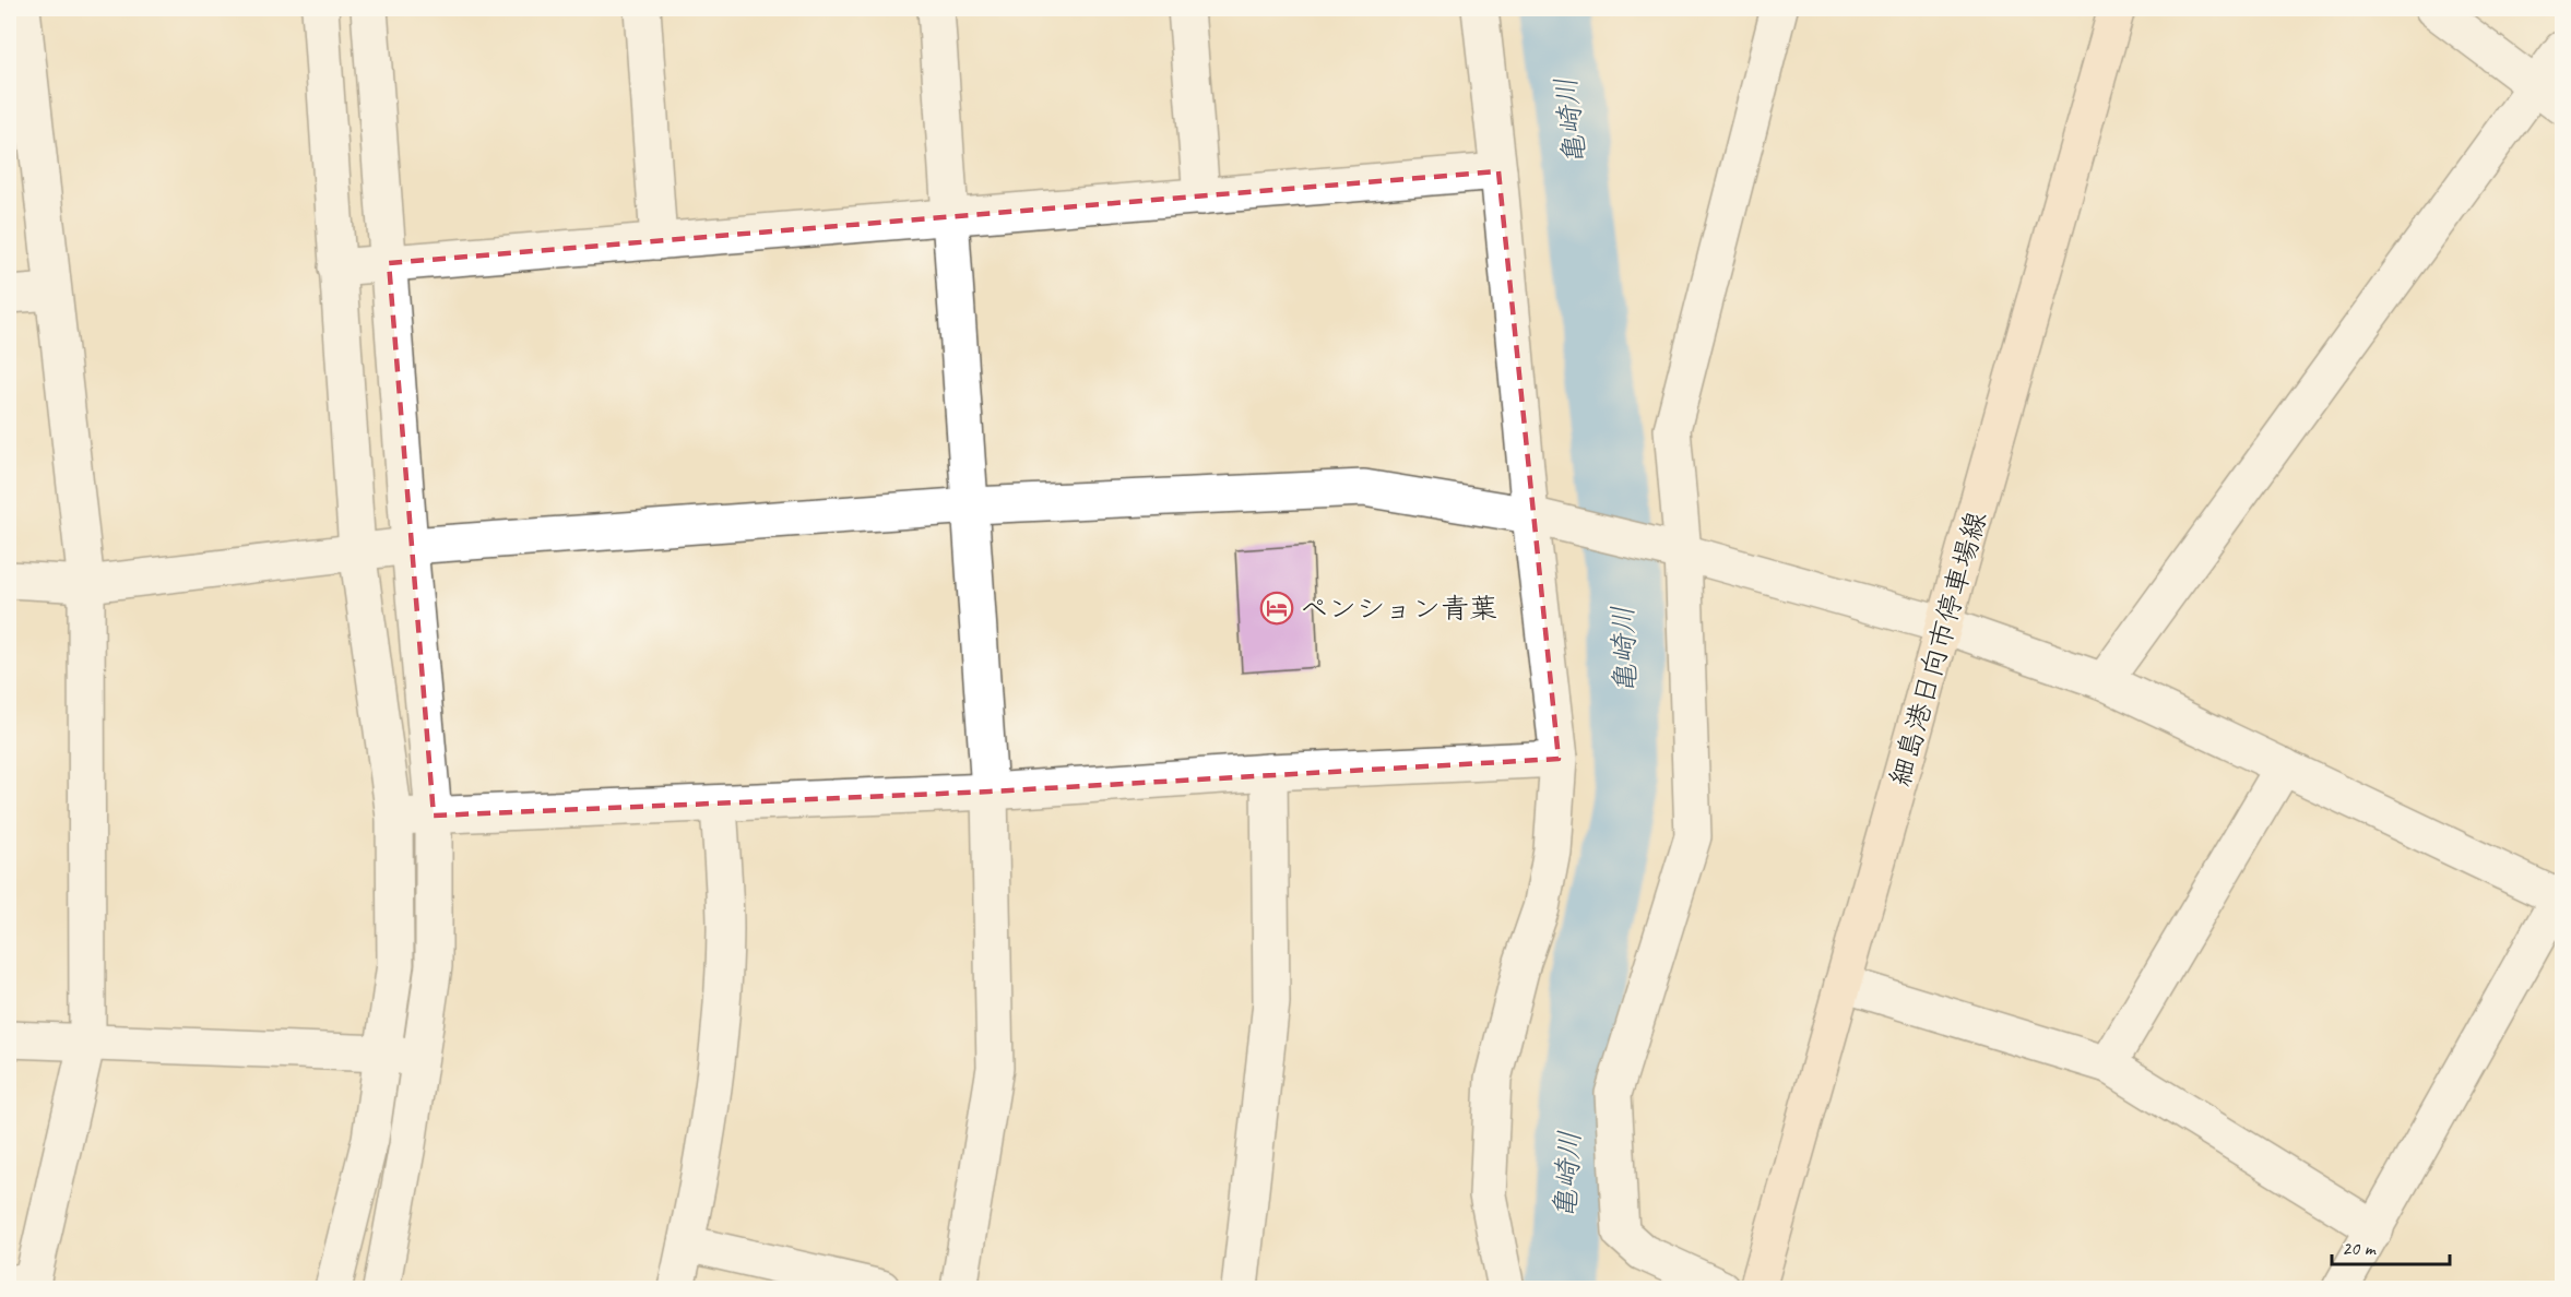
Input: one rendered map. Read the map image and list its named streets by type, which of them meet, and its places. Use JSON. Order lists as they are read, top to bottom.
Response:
{
  "streets": {
    "main road": ["細島港日向市停車場線"]
  },
  "water": ["亀崎川"],
  "places": {
    "hotel": ["ペンション青葉"]
  },
  "scale_bar": "20 m"
}
